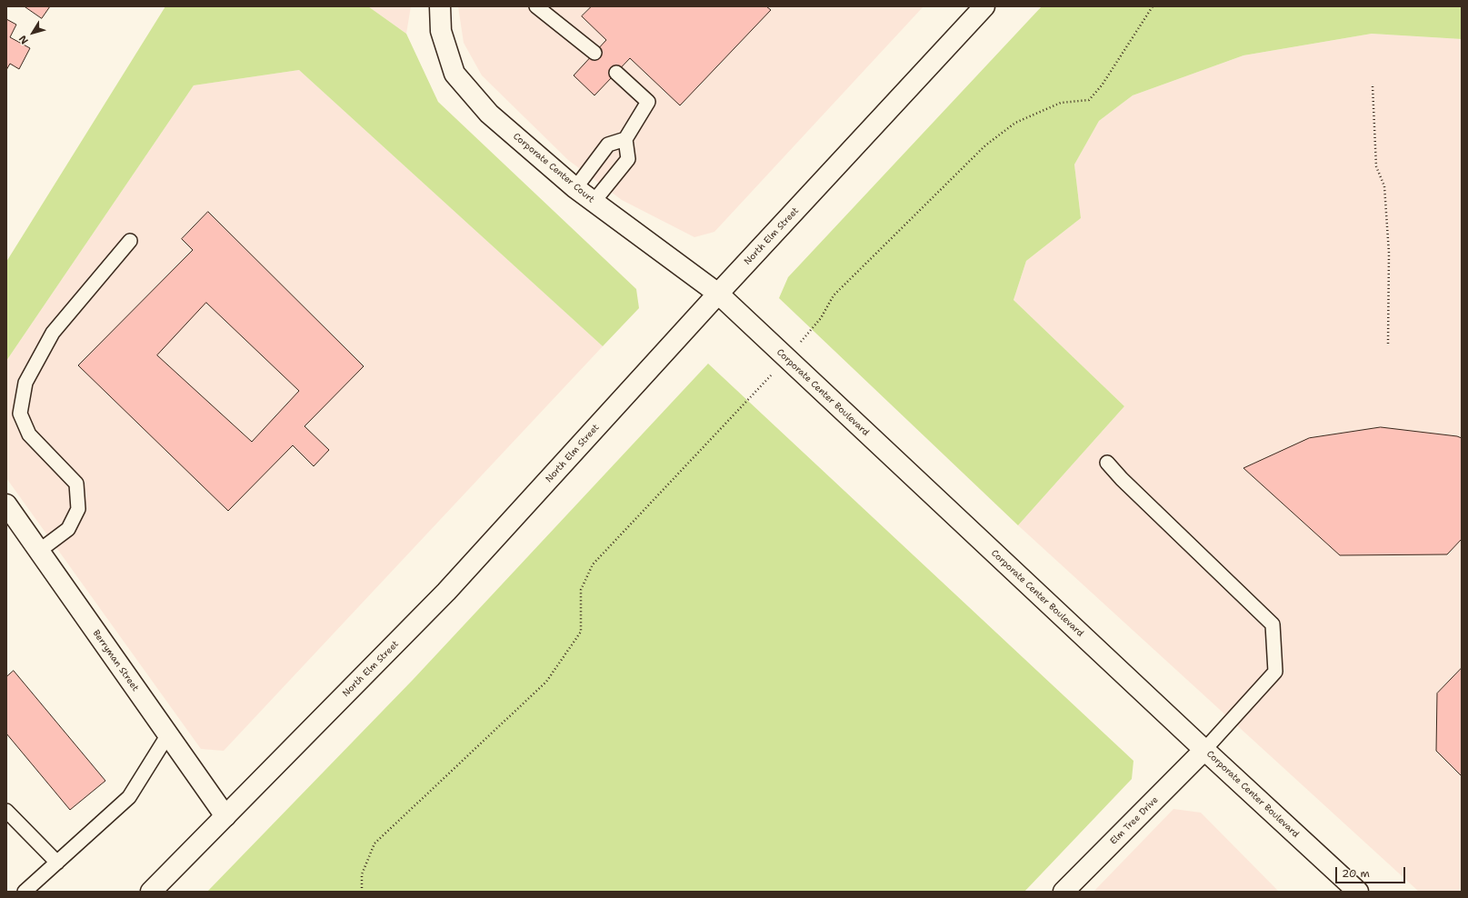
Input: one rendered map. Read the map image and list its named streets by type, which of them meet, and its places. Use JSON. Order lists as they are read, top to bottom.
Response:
{
  "streets": {
    "street": [
      "Corporate Center Court",
      "North Elm Street",
      "Corporate Center Boulevard",
      "Berryman Street",
      "Elm Tree Drive"
    ]
  },
  "crossings": [
    ["Corporate Center Court", "North Elm Street"],
    ["Corporate Center Court", "Corporate Center Boulevard"],
    ["North Elm Street", "Corporate Center Boulevard"],
    ["North Elm Street", "Berryman Street"],
    ["Corporate Center Boulevard", "Elm Tree Drive"]
  ],
  "scale_bar": "20 m",
  "north": "bottom left"
}
